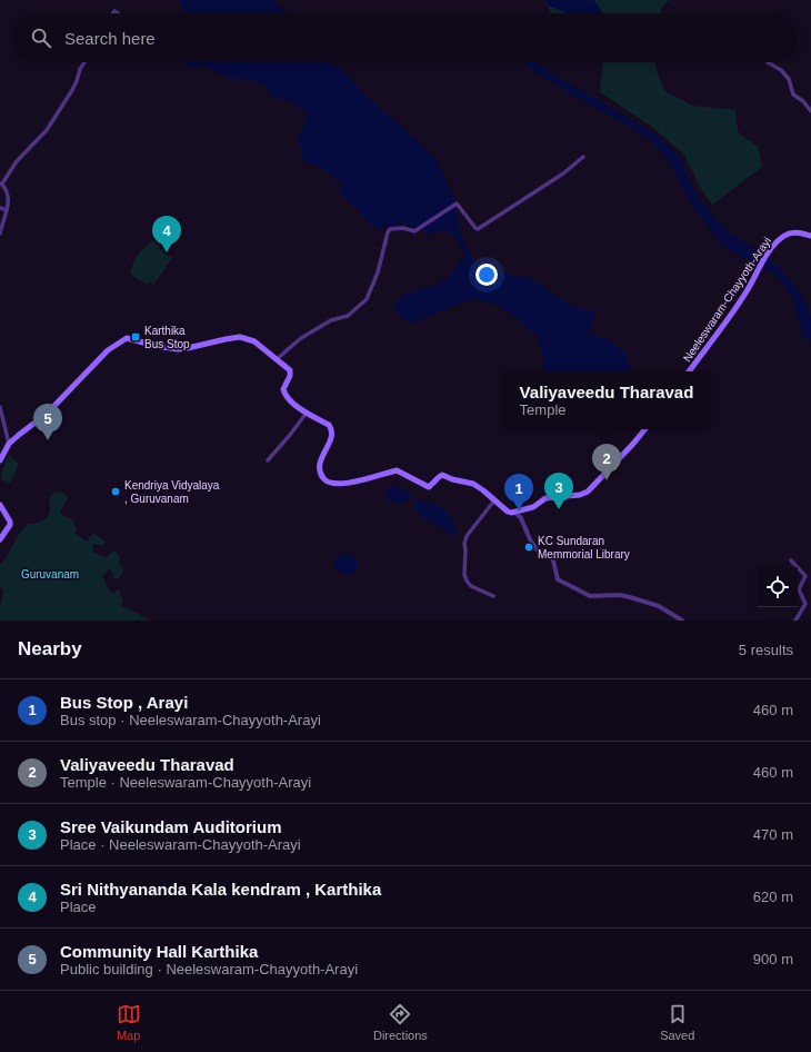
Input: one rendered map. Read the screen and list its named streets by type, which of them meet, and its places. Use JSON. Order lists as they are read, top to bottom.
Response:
{
  "streets": {
    "main road": ["Neeleswaram-Chayyoth-Arayi"]
  },
  "parks": ["Guruvanam"],
  "places": {
    "transit": ["Karthika Bus Stop"],
    "other": ["Kendriya Vidyalaya , Guruvanam", "KC Sundaran Memmorial Library"]
  },
  "page": {
    "search": "Search here",
    "pins": [
      "4",
      "5",
      "2",
      "3",
      "1"
    ],
    "popup": ["Valiyaveedu Tharavad", "Temple"],
    "heading": ["Nearby", "5 results"],
    "list": [
      {
        "mark": "1",
        "name": "Bus Stop , Arayi",
        "note": "Bus stop · Neeleswaram-Chayyoth-Arayi",
        "value": "460 m"
      },
      {
        "mark": "2",
        "name": "Valiyaveedu Tharavad",
        "note": "Temple · Neeleswaram-Chayyoth-Arayi",
        "value": "460 m"
      },
      {
        "mark": "3",
        "name": "Sree Vaikundam Auditorium",
        "note": "Place · Neeleswaram-Chayyoth-Arayi",
        "value": "470 m"
      },
      {
        "mark": "4",
        "name": "Sri Nithyananda Kala kendram , Karthika",
        "note": "Place",
        "value": "620 m"
      },
      {
        "mark": "5",
        "name": "Community Hall Karthika",
        "note": "Public building · Neeleswaram-Chayyoth-Arayi",
        "value": "900 m"
      }
    ],
    "nav": ["Map", "Directions", "Saved"]
  }
}
